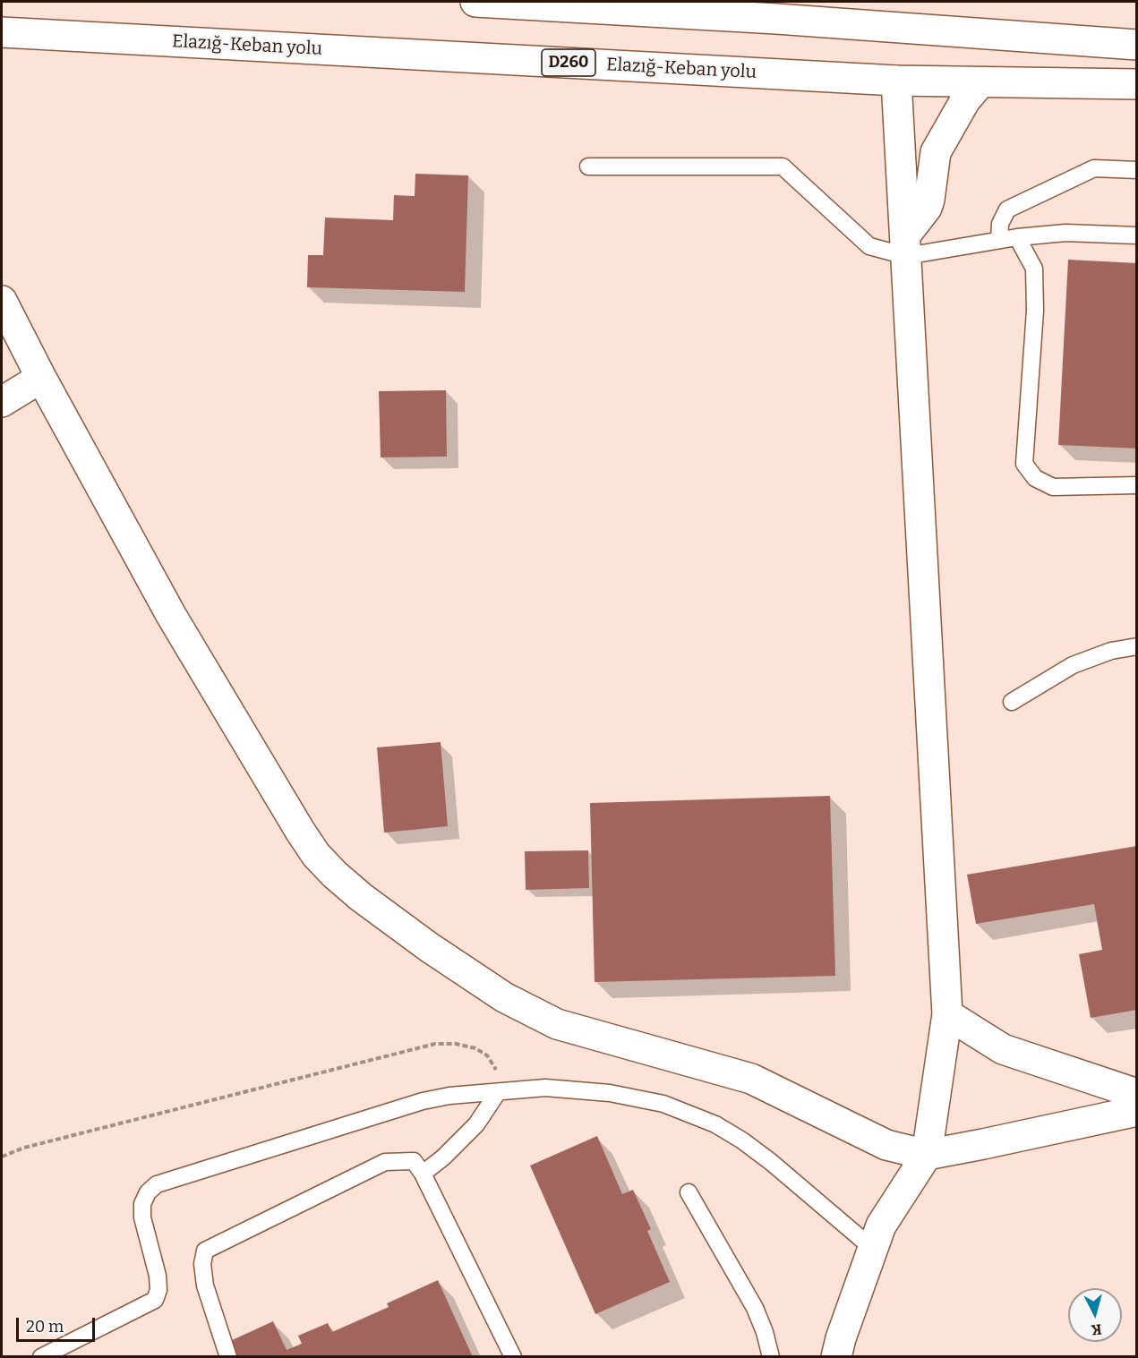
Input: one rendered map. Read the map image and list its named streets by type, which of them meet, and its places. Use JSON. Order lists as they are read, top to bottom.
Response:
{
  "streets": {
    "main road": ["Elazığ-Keban yolu", "D260"]
  },
  "scale_bar": "20 m",
  "north": "bottom"
}
